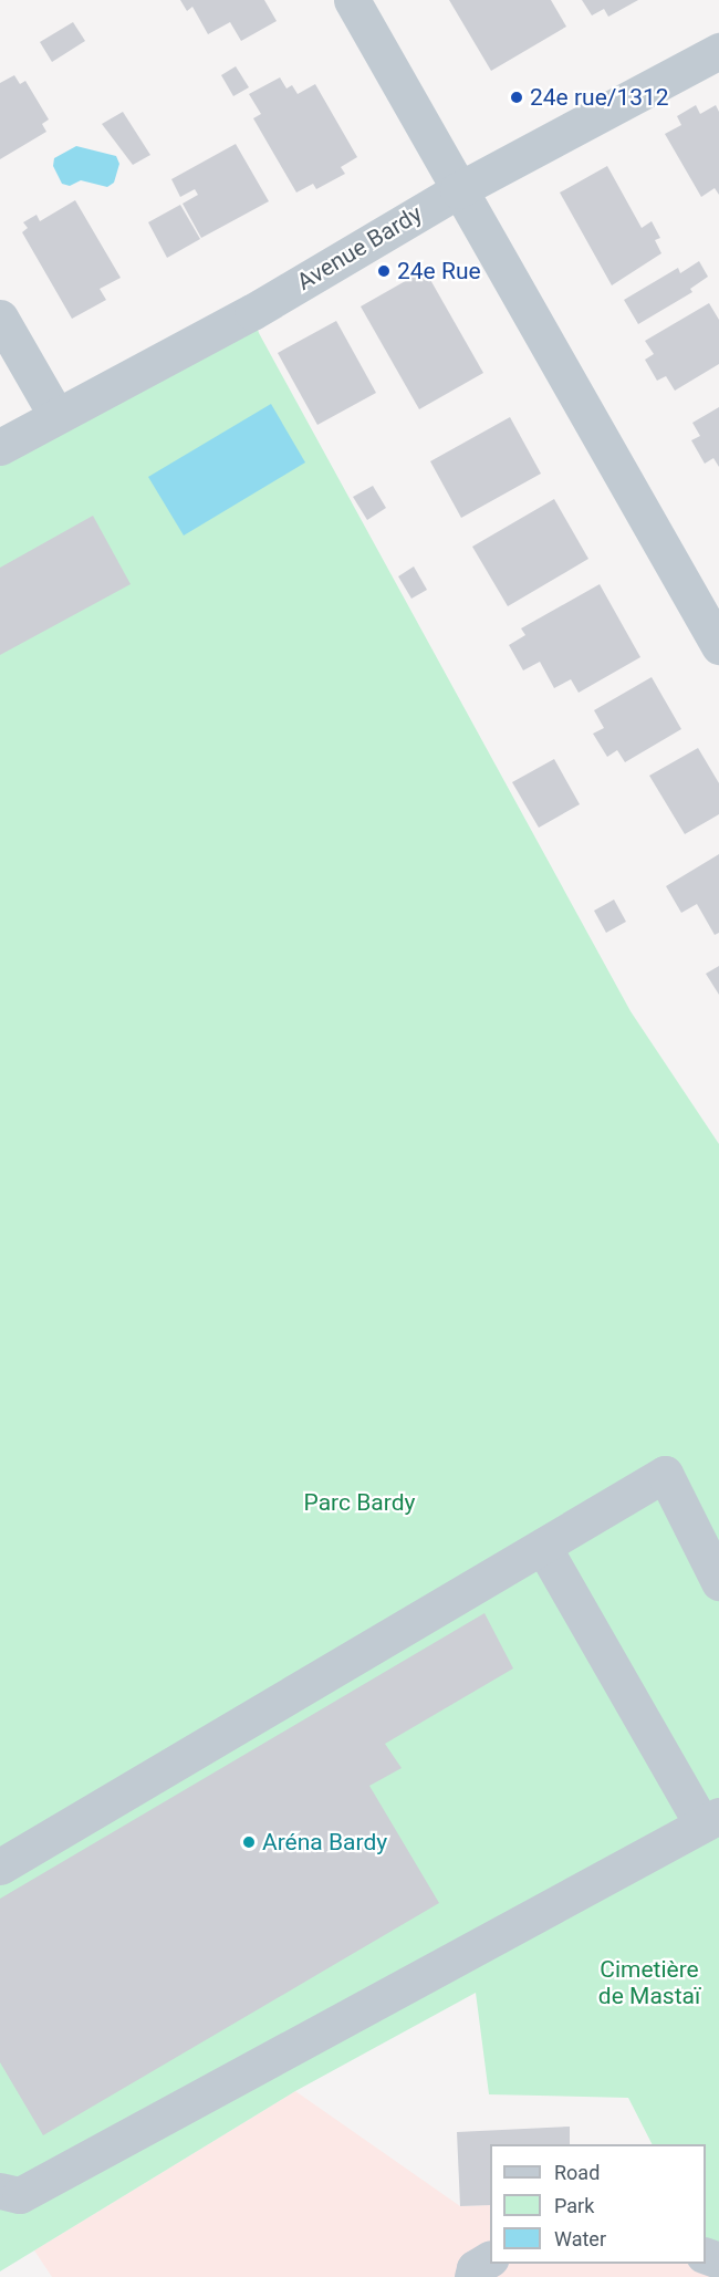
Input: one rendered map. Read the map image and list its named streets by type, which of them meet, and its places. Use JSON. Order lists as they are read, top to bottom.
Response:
{
  "streets": {
    "street": ["Avenue Bardy"]
  },
  "parks": ["Parc Bardy", "Cimetière de Mastaï"],
  "places": ["24e rue/1312", "24e Rue", "Aréna Bardy"],
  "legend": ["Road", "Park", "Water"]
}
